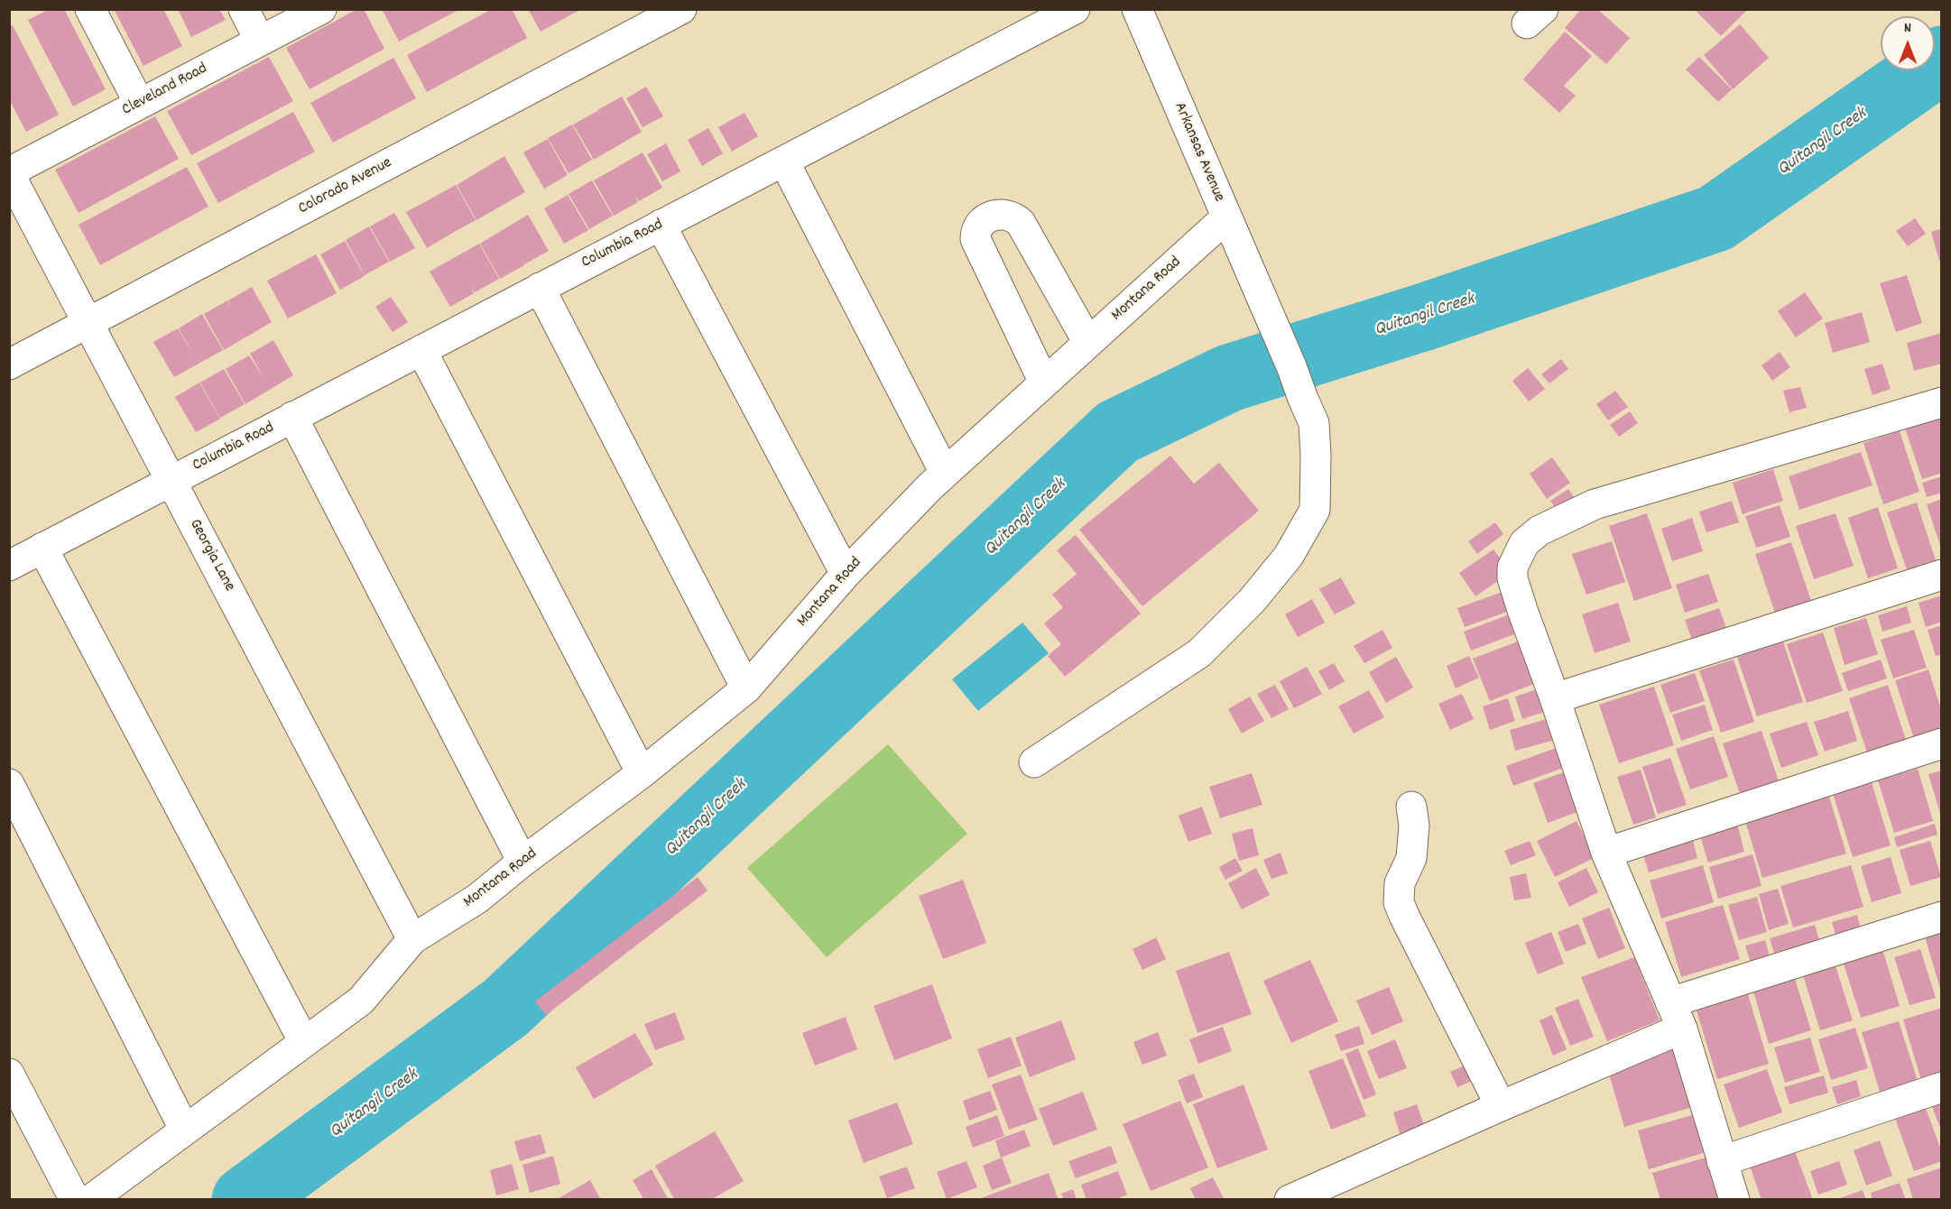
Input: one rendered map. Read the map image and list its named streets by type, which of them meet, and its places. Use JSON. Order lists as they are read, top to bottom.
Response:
{
  "streets": {
    "street": [
      "Cleveland Road",
      "Arkansas Avenue",
      "Colorado Avenue",
      "Columbia Road",
      "Montana Road",
      "Georgia Lane"
    ]
  },
  "crossings": [
    ["Cleveland Road", "Georgia Lane"],
    ["Arkansas Avenue", "Montana Road"],
    ["Colorado Avenue", "Georgia Lane"],
    ["Columbia Road", "Georgia Lane"],
    ["Montana Road", "Georgia Lane"]
  ],
  "water": ["Quitangil Creek"],
  "north": "top"
}
